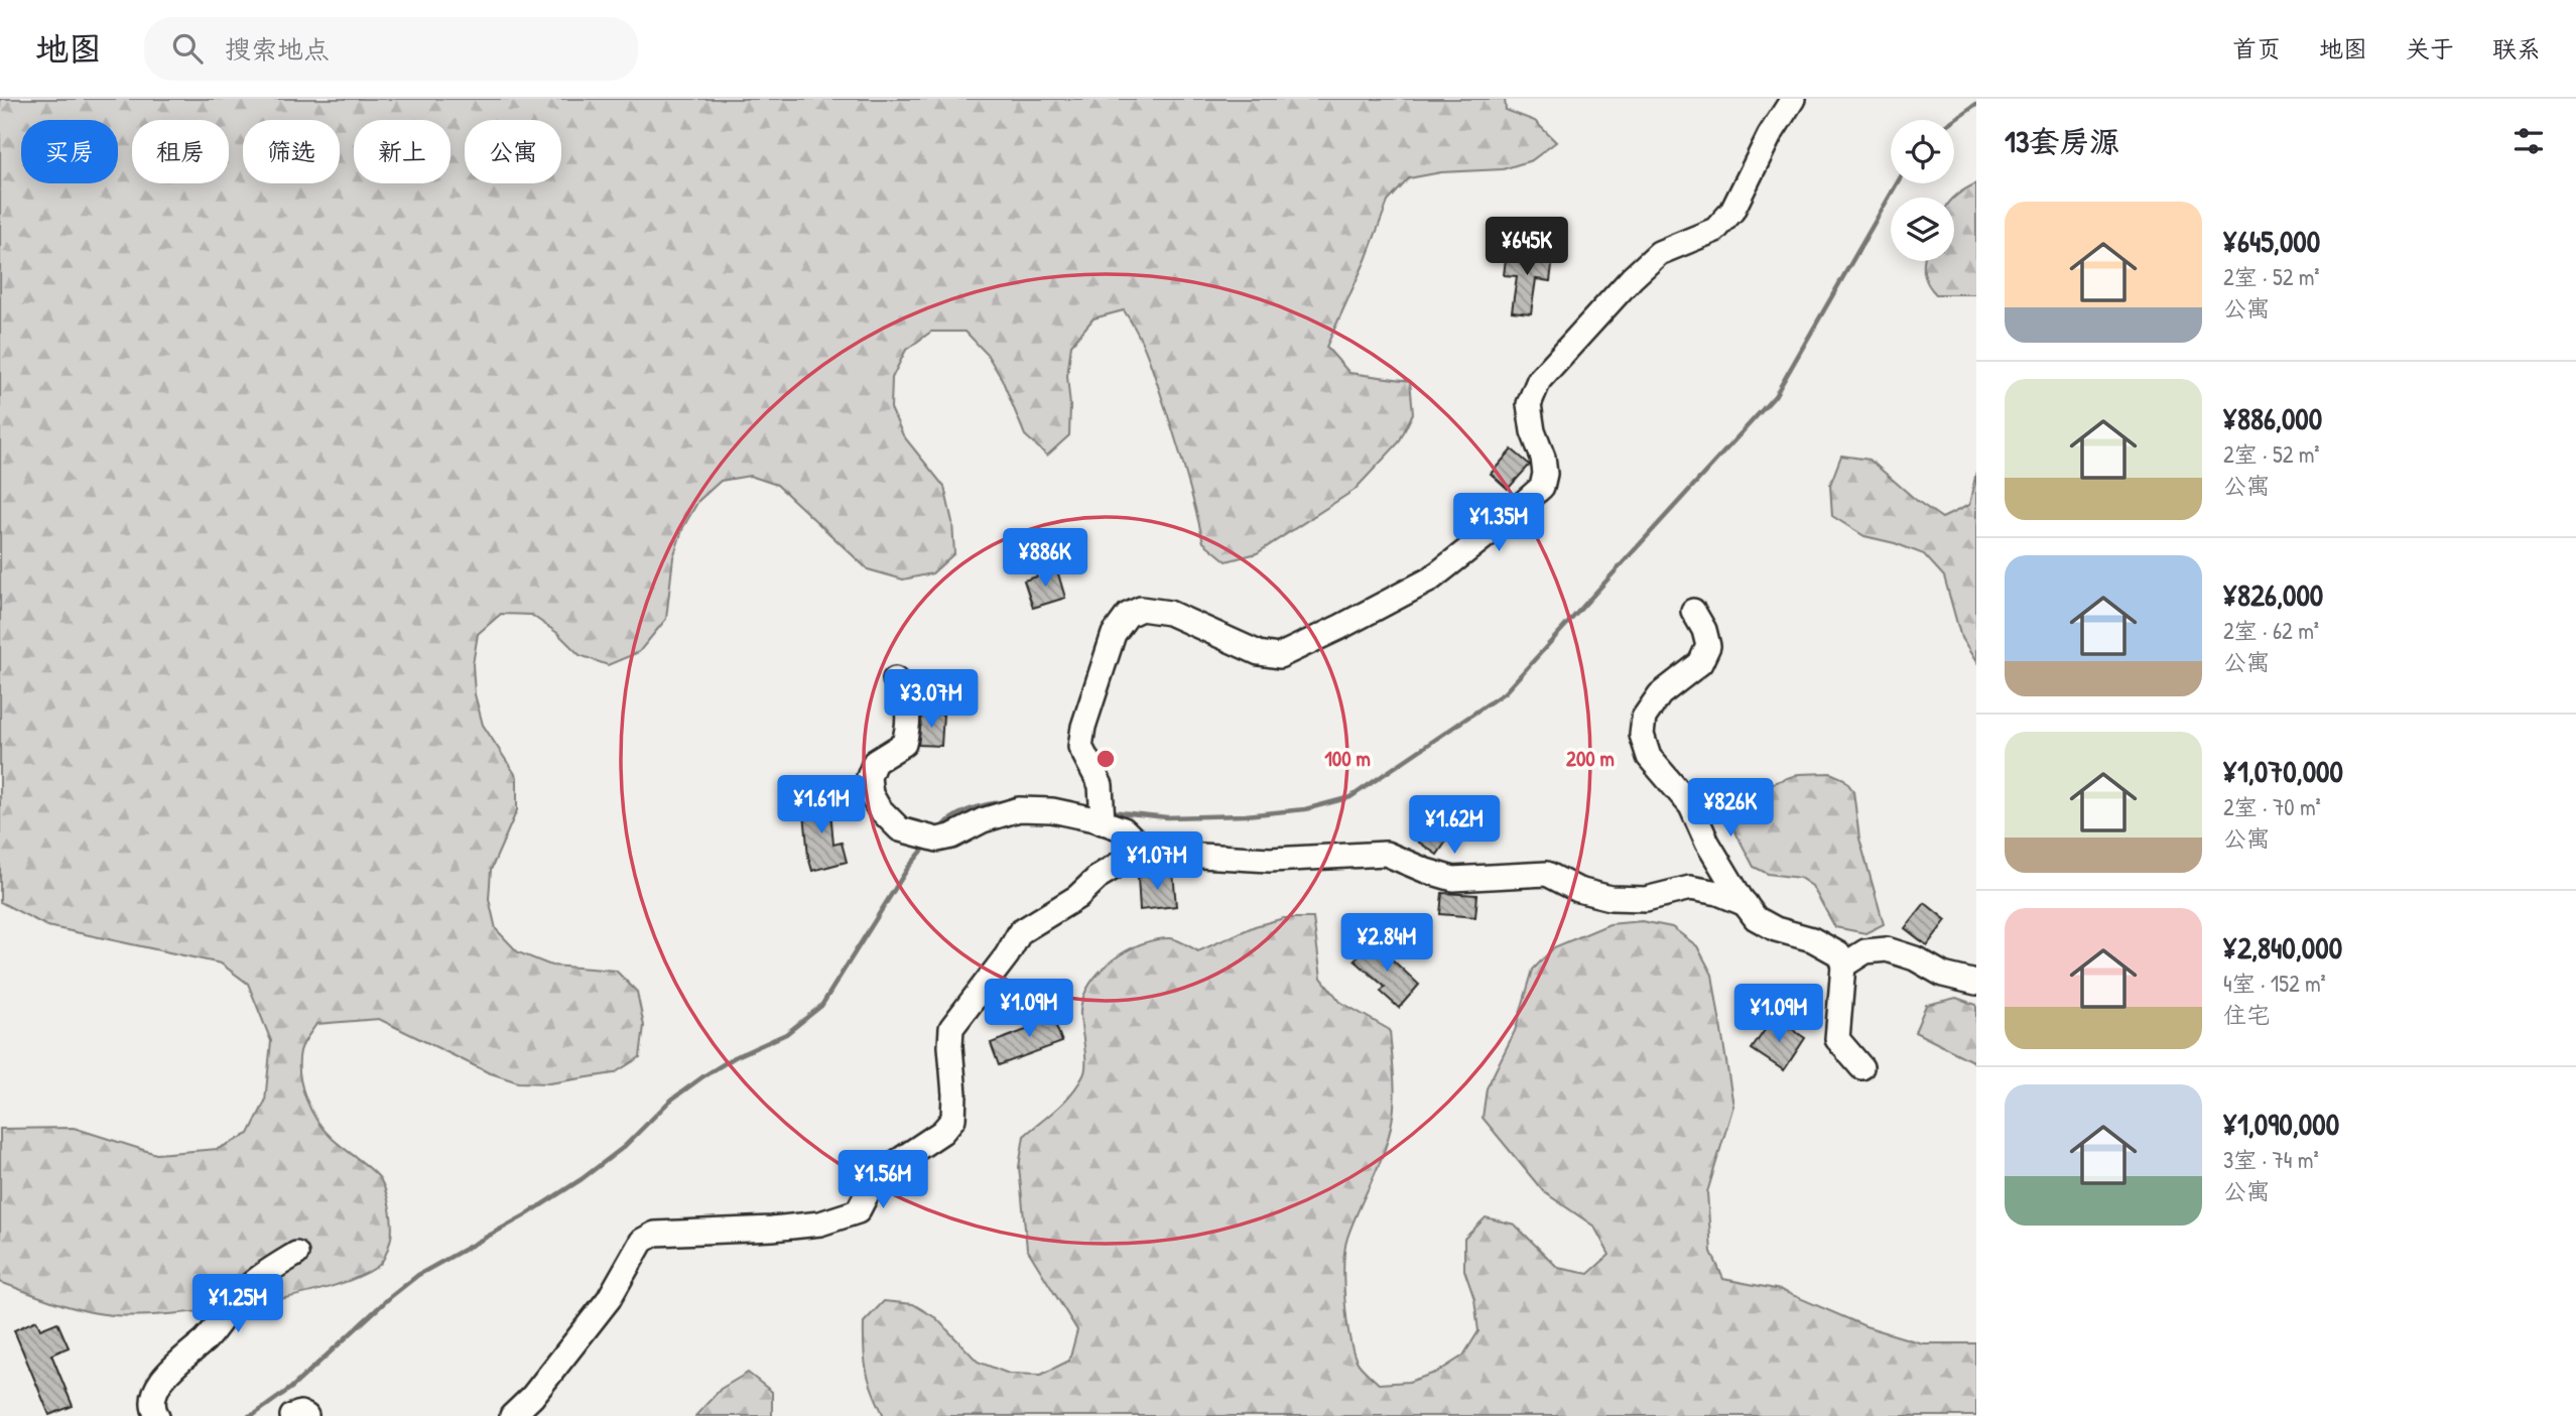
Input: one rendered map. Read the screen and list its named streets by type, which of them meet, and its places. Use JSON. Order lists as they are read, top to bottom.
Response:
{
  "page": {
    "header": "地图",
    "search": "搜索地点",
    "nav": [
      "首页",
      "地图",
      "关于",
      "联系"
    ],
    "heading": "13套房源",
    "chip": [
      "买房",
      "租房",
      "筛选",
      "新上",
      "公寓"
    ],
    "list": [
      {
        "name": "¥645,000",
        "note": "2室 · 52 m² · 公寓"
      },
      {
        "name": "¥886,000",
        "note": "2室 · 52 m² · 公寓"
      },
      {
        "name": "¥826,000",
        "note": "2室 · 62 m² · 公寓"
      },
      {
        "name": "¥1,070,000",
        "note": "2室 · 70 m² · 公寓"
      },
      {
        "name": "¥2,840,000",
        "note": "4室 · 152 m² · 住宅"
      },
      {
        "name": "¥1,090,000",
        "note": "3室 · 74 m² · 公寓"
      }
    ],
    "price": [
      "¥645K",
      "¥1.35M",
      "¥886K",
      "¥3.07M",
      "¥1.61M",
      "¥826K",
      "¥1.62M",
      "¥1.07M",
      "¥2.84M",
      "¥1.09M",
      "¥1.09M",
      "¥1.56M",
      "¥1.25M"
    ]
  },
  "rings": ["100 m", "200 m"]
}
